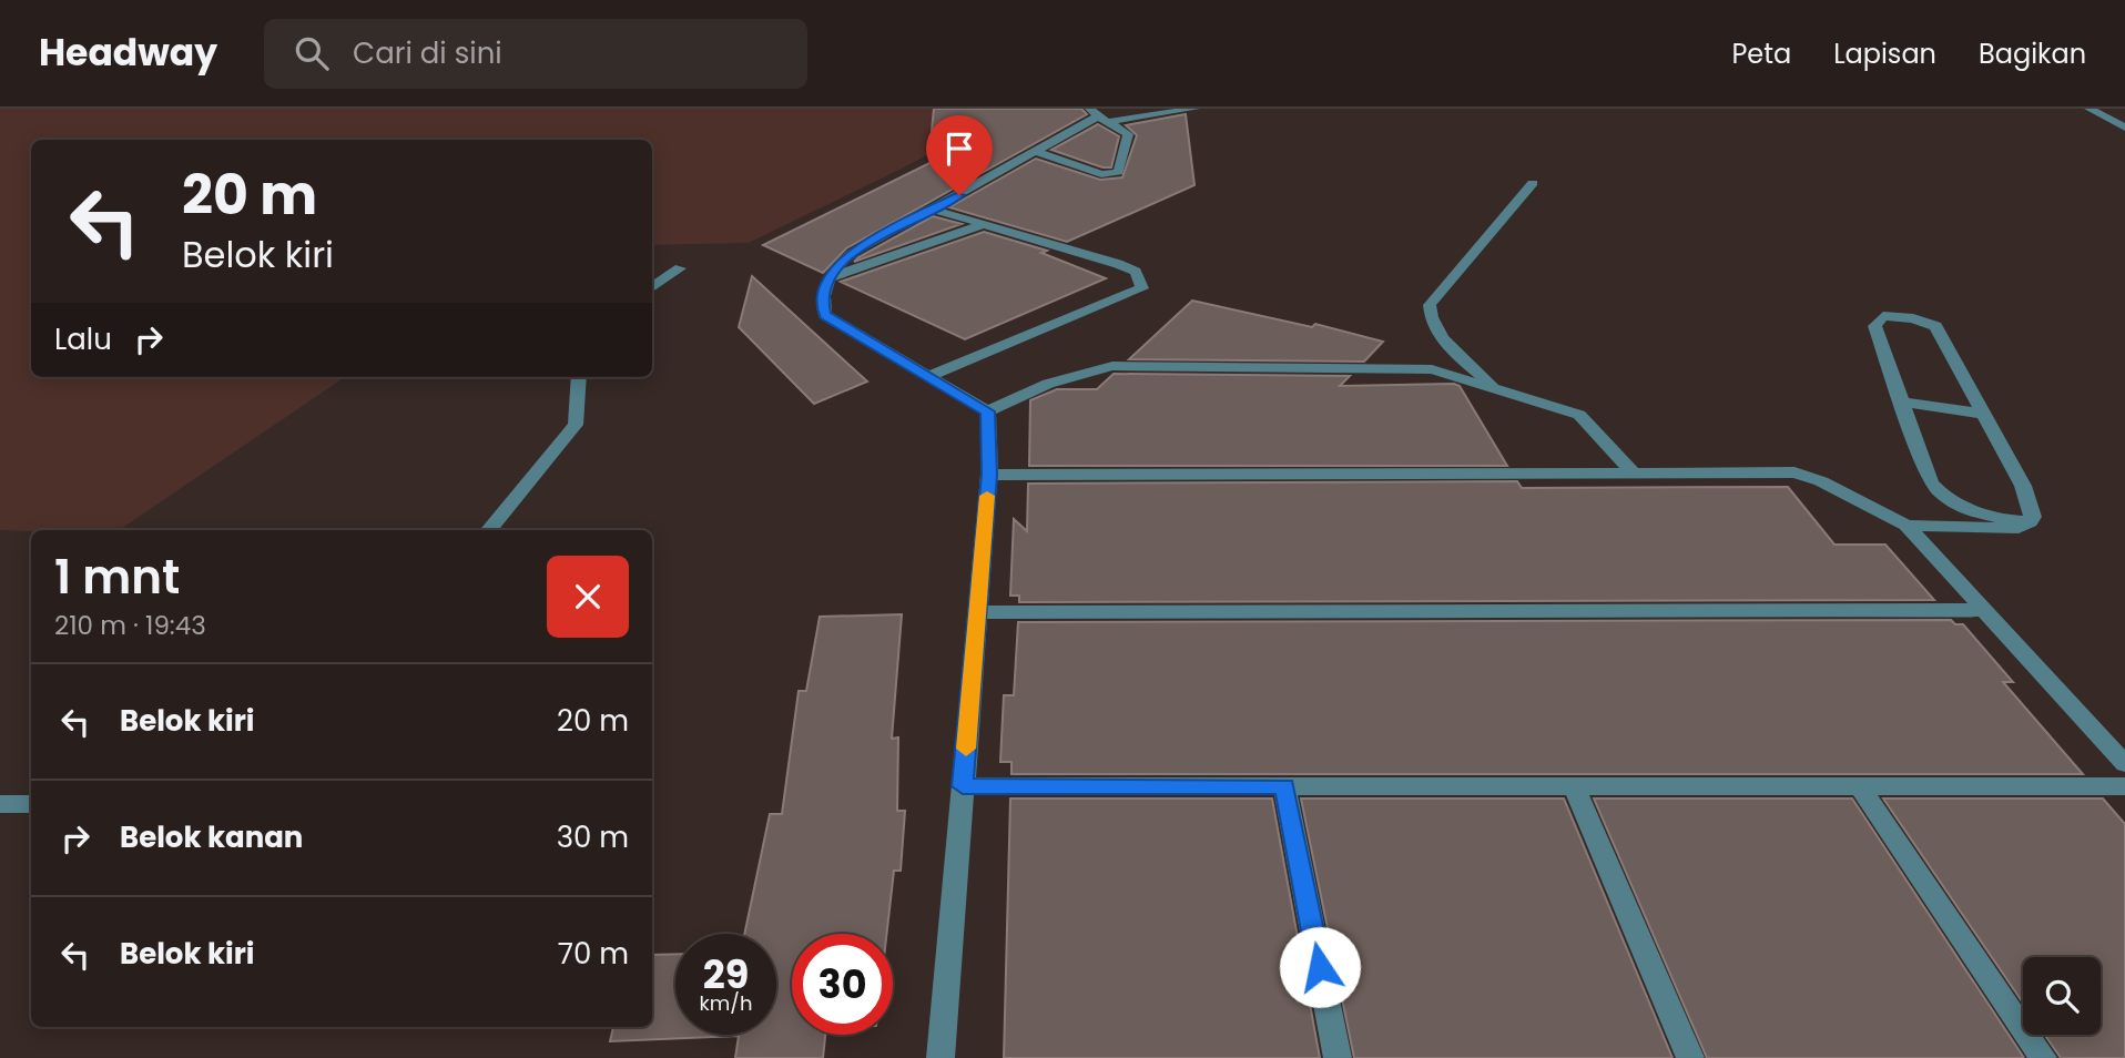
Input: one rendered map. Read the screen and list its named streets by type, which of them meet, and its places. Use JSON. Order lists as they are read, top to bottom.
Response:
{
  "page": {
    "header": "Headway",
    "search": "Cari di sini",
    "nav": ["Peta", "Lapisan", "Bagikan"],
    "turn": ["20 m", "Belok kiri"],
    "then": "Lalu",
    "heading": ["1 mnt", "210 m · 19:43"],
    "list": [
      {
        "name": "Belok kiri",
        "value": "20 m"
      },
      {
        "name": "Belok kanan",
        "value": "30 m"
      },
      {
        "name": "Belok kiri",
        "value": "70 m"
      }
    ],
    "speed": "29 km/h",
    "limit": "30"
  }
}
